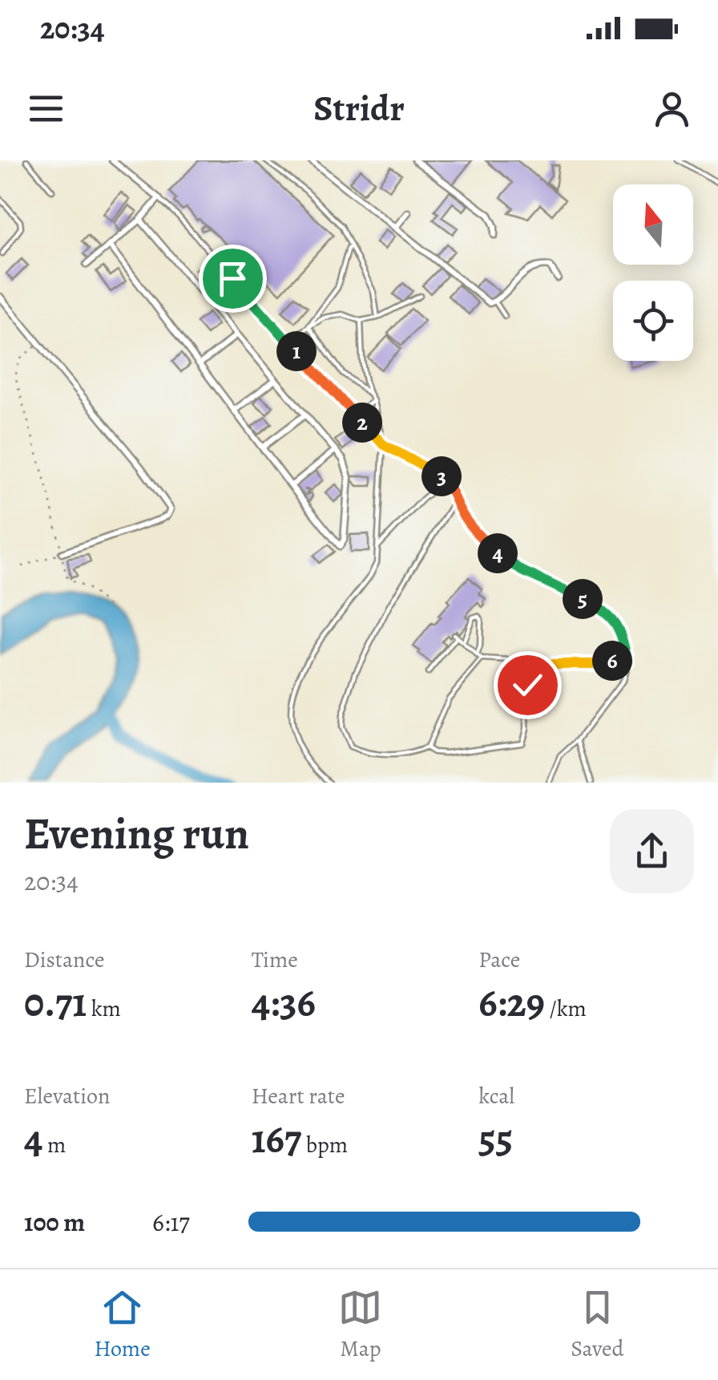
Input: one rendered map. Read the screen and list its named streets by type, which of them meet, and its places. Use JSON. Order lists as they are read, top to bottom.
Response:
{
  "north": "top",
  "page": {
    "status": "20:34",
    "header": "Stridr",
    "pins": [
      "1",
      "2",
      "3",
      "4",
      "5",
      "6"
    ],
    "heading": ["Evening run", "20:34"],
    "stats": [
      ["Distance", "0.71 km"],
      ["Time", "4:36"],
      ["Pace", "6:29 /km"],
      ["Elevation", "4 m"],
      ["Heart rate", "167 bpm"],
      ["kcal", "55"]
    ],
    "list": [
      {
        "name": "100 m",
        "note": "6:17"
      }
    ],
    "tabs": ["Home", "Map", "Saved"]
  }
}
